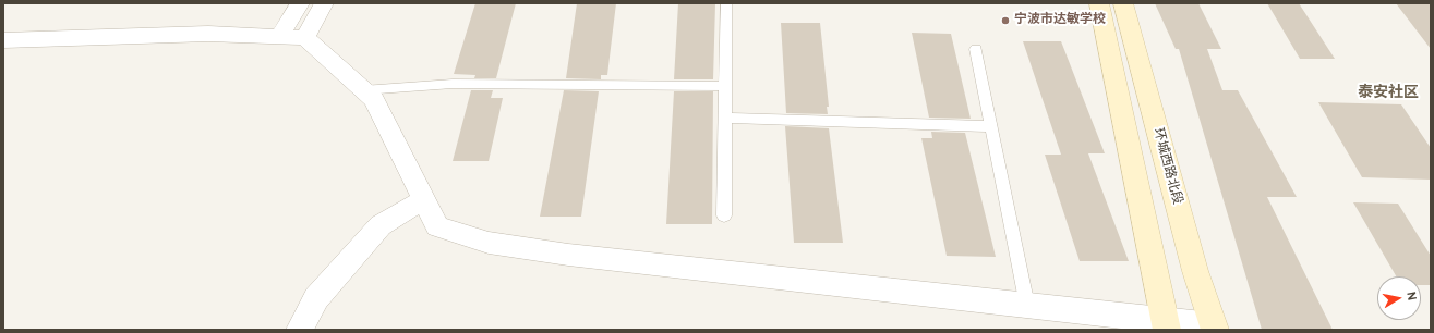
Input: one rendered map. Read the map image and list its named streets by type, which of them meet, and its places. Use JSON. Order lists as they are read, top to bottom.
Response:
{
  "streets": {
    "street": ["环城西路北段"]
  },
  "districts": ["泰安社区"],
  "places": ["宁波市达敏学校"],
  "north": "right"
}
